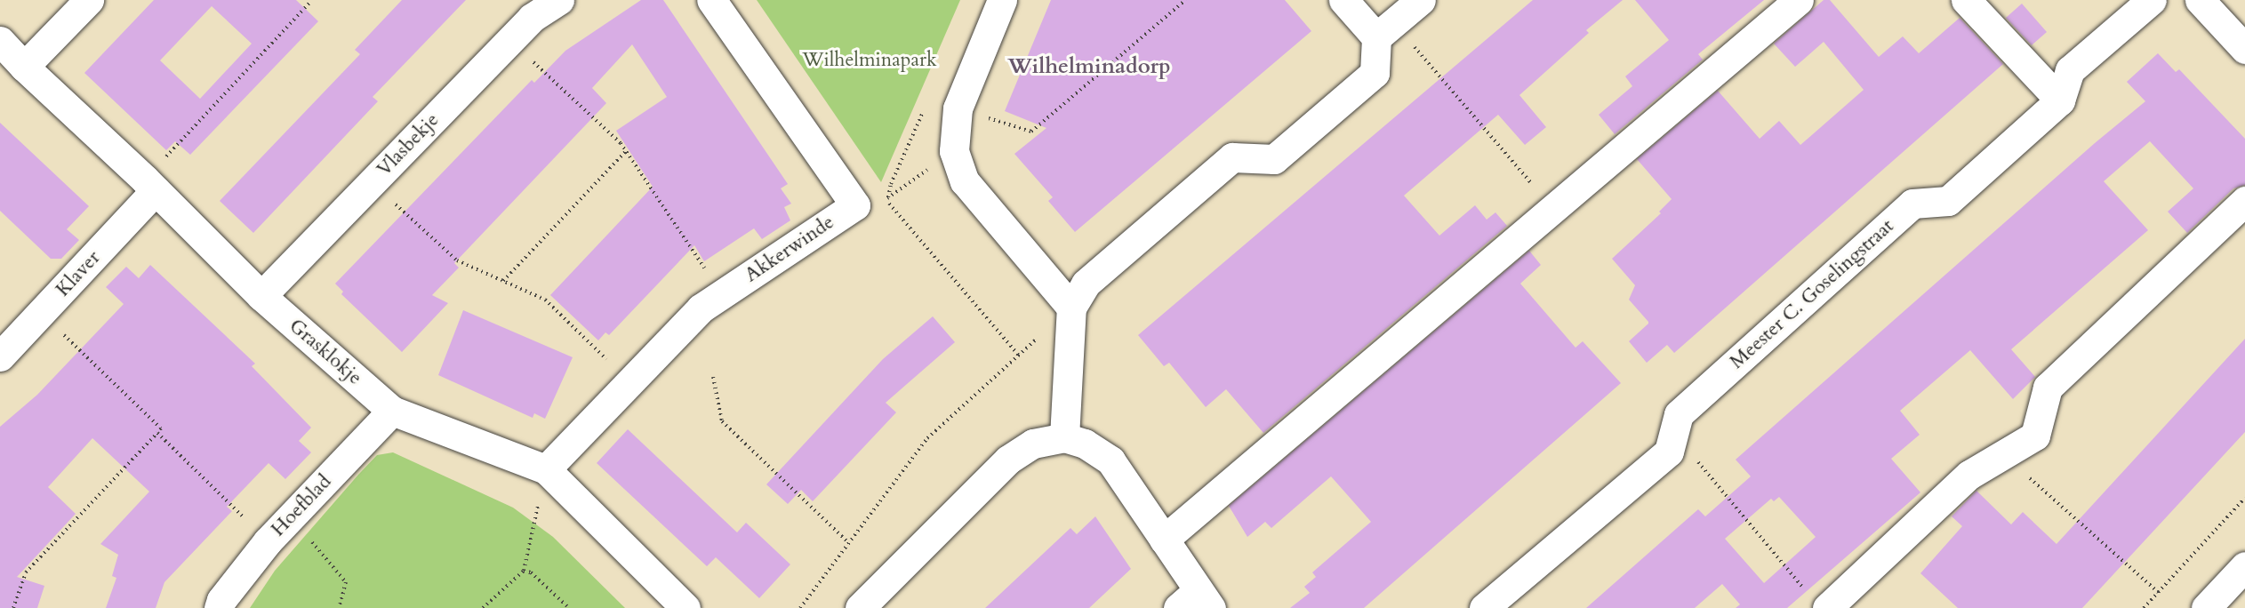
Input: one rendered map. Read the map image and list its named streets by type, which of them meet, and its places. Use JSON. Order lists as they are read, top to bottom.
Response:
{
  "streets": {
    "street": [
      "Vlasbekje",
      "Akkerwinde",
      "Klaver",
      "Meester C. Goselingstraat",
      "Grasklokje",
      "Hoefblad"
    ]
  },
  "crossings": [
    ["Vlasbekje", "Grasklokje"],
    ["Akkerwinde", "Grasklokje"],
    ["Klaver", "Grasklokje"],
    ["Grasklokje", "Hoefblad"]
  ],
  "districts": ["Wilhelminadorp"],
  "parks": ["Wilhelminapark"]
}
